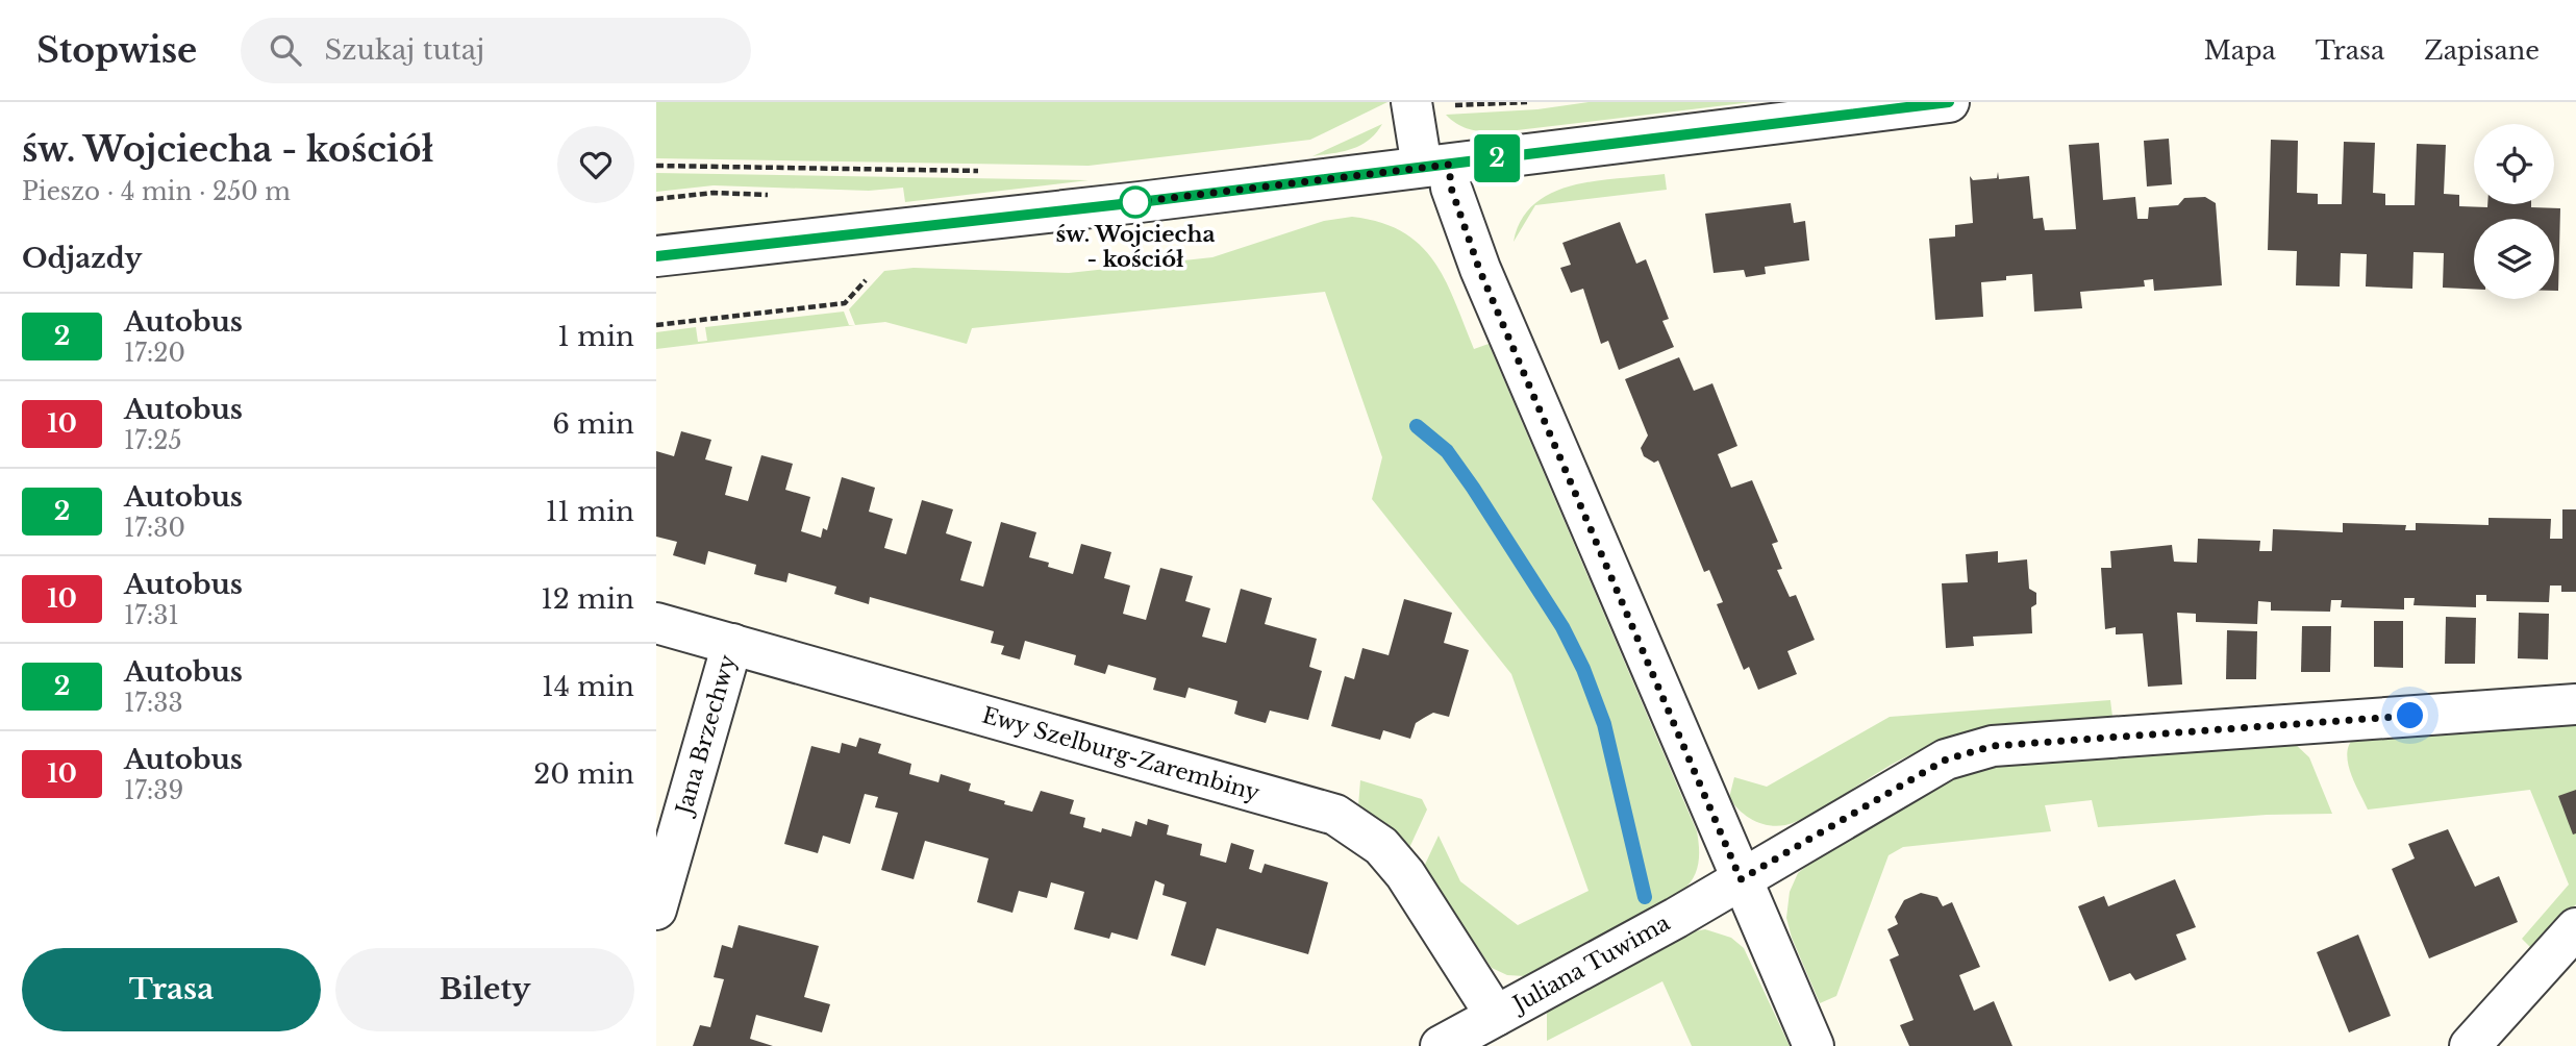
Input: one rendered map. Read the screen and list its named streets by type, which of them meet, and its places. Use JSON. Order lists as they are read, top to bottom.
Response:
{
  "streets": {
    "street": ["Jana Brzechwy", "Ewy Szelburg-Zarembiny", "Juliana Tuwima"]
  },
  "crossings": [
    ["Jana Brzechwy", "Ewy Szelburg-Zarembiny"],
    ["Ewy Szelburg-Zarembiny", "Juliana Tuwima"]
  ],
  "places": ["św. Wojciecha - kościół"],
  "lines": ["bus line 2"],
  "page": {
    "header": "Stopwise",
    "search": "Szukaj tutaj",
    "nav": ["Mapa", "Trasa", "Zapisane"],
    "heading": [
      ["św. Wojciecha - kościół", "Pieszo · 4 min · 250 m"],
      "Odjazdy"
    ],
    "on_map": "2",
    "list": [
      {
        "mark": "2",
        "name": "Autobus",
        "note": "17:20",
        "value": "1 min"
      },
      {
        "mark": "10",
        "name": "Autobus",
        "note": "17:25",
        "value": "6 min"
      },
      {
        "mark": "2",
        "name": "Autobus",
        "note": "17:30",
        "value": "11 min"
      },
      {
        "mark": "10",
        "name": "Autobus",
        "note": "17:31",
        "value": "12 min"
      },
      {
        "mark": "2",
        "name": "Autobus",
        "note": "17:33",
        "value": "14 min"
      },
      {
        "mark": "10",
        "name": "Autobus",
        "note": "17:39",
        "value": "20 min"
      }
    ],
    "buttons": ["Trasa", "Bilety"]
  }
}
